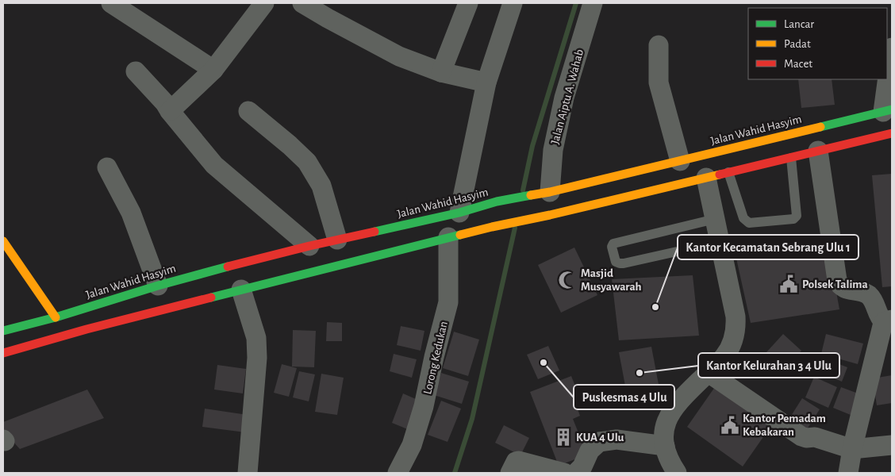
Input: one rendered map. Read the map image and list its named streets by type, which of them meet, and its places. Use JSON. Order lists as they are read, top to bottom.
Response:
{
  "streets": {
    "main road": ["Jalan Wahid Hasyim"],
    "street": ["Jalan Aiptu A. Wahab", "Lorong Kedukan"]
  },
  "crossings": [
    ["Jalan Aiptu A. Wahab", "Jalan Wahid Hasyim"]
  ],
  "places": {
    "mosque": ["Masjid Musyawarah"],
    "public building": ["Polsek Talima", "Kantor Pemadam Kebakaran"],
    "other": ["Kantor Kecamatan Sebrang Ulu 1", "Puskesmas 4 Ulu", "Kantor Kelurahan 3 4 Ulu"],
    "building": ["KUA 4 Ulu"]
  },
  "legend": ["Lancar", "Padat", "Macet"]
}
